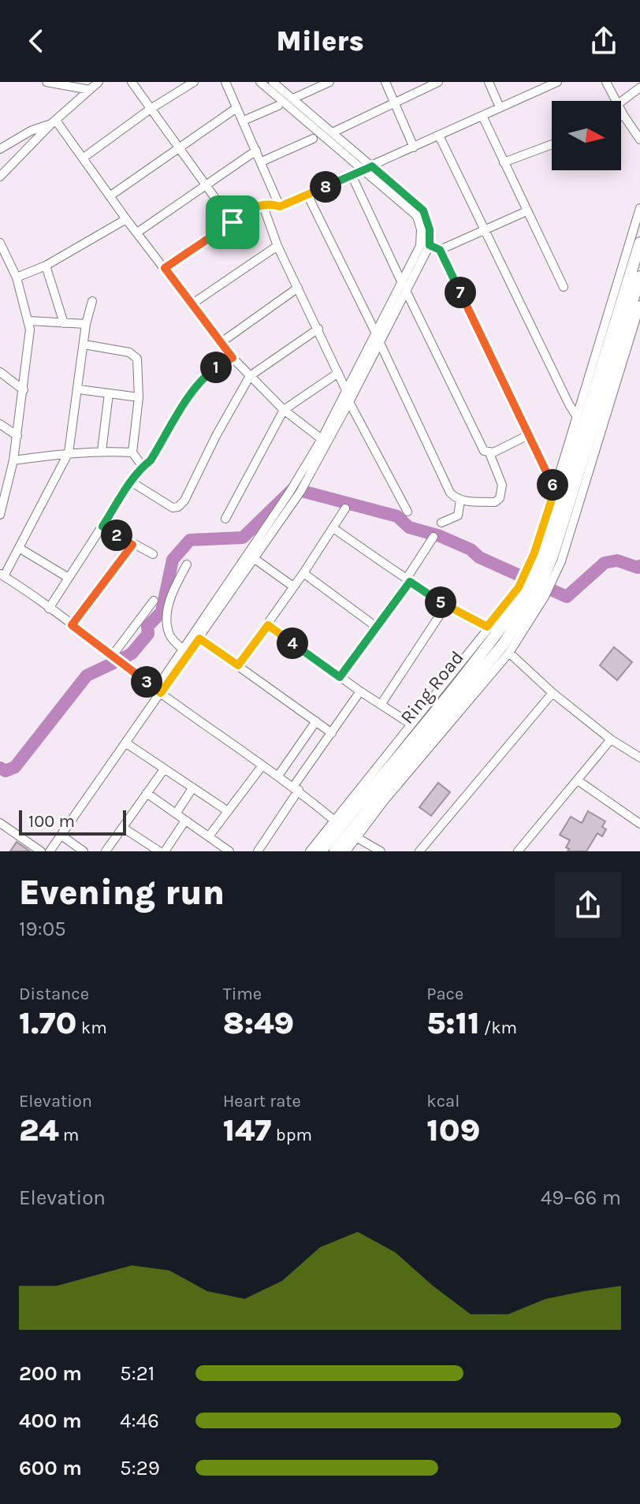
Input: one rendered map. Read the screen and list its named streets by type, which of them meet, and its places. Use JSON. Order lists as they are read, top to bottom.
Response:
{
  "streets": {
    "highway": ["Ring Road"]
  },
  "scale_bar": "100 m",
  "north": "right",
  "page": {
    "header": "Milers",
    "pins": [
      "8",
      "7",
      "1",
      "6",
      "2",
      "5",
      "4",
      "3"
    ],
    "scale": "100 m",
    "heading": ["Evening run", "19:05"],
    "stats": [
      ["Distance", "1.70 km"],
      ["Time", "8:49"],
      ["Pace", "5:11 /km"],
      ["Elevation", "24 m"],
      ["Heart rate", "147 bpm"],
      ["kcal", "109"]
    ],
    "chart": ["Elevation", "49–66 m"],
    "list": [
      {
        "name": "200 m",
        "note": "5:21"
      },
      {
        "name": "400 m",
        "note": "4:46"
      },
      {
        "name": "600 m",
        "note": "5:29"
      }
    ]
  }
}
